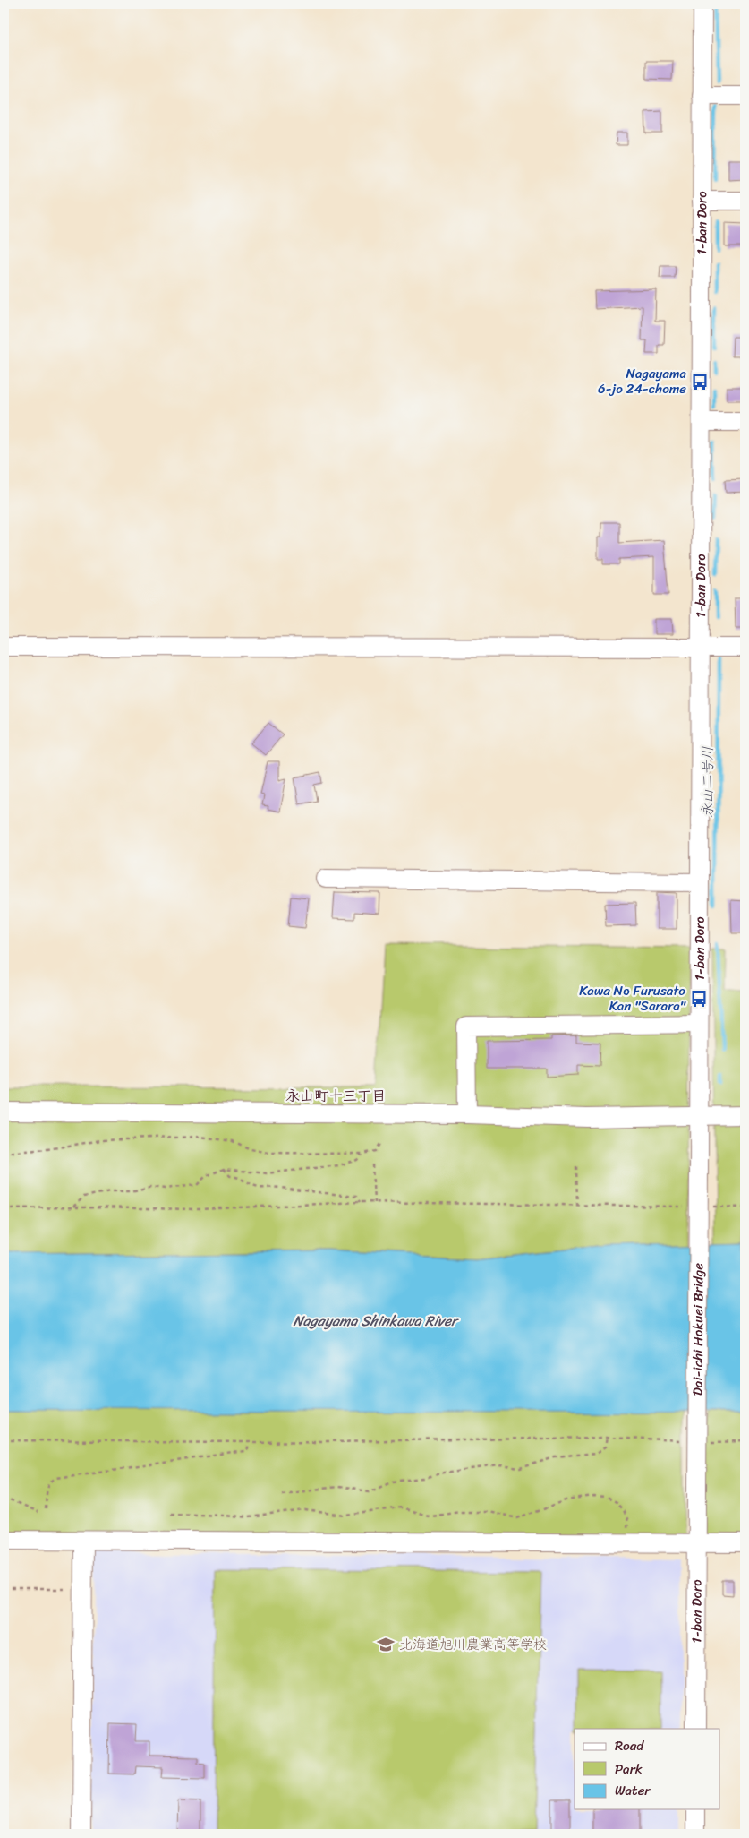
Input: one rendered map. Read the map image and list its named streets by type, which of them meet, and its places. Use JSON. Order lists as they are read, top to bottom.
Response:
{
  "streets": {
    "street": ["1-ban Doro", "Dai-ichi Hokuei Bridge"]
  },
  "crossings": [
    ["1-ban Doro", "Dai-ichi Hokuei Bridge"]
  ],
  "districts": ["永山町十三丁目"],
  "water": ["永山二号川", "Nagayama Shinkawa River"],
  "places": {
    "bus stop": ["Nagayama 6-jo 24-chome", "Kawa No Furusato Kan \"Sarara\""],
    "school or university": ["北海道旭川農業高等学校"]
  },
  "legend": ["Road", "Park", "Water"]
}
